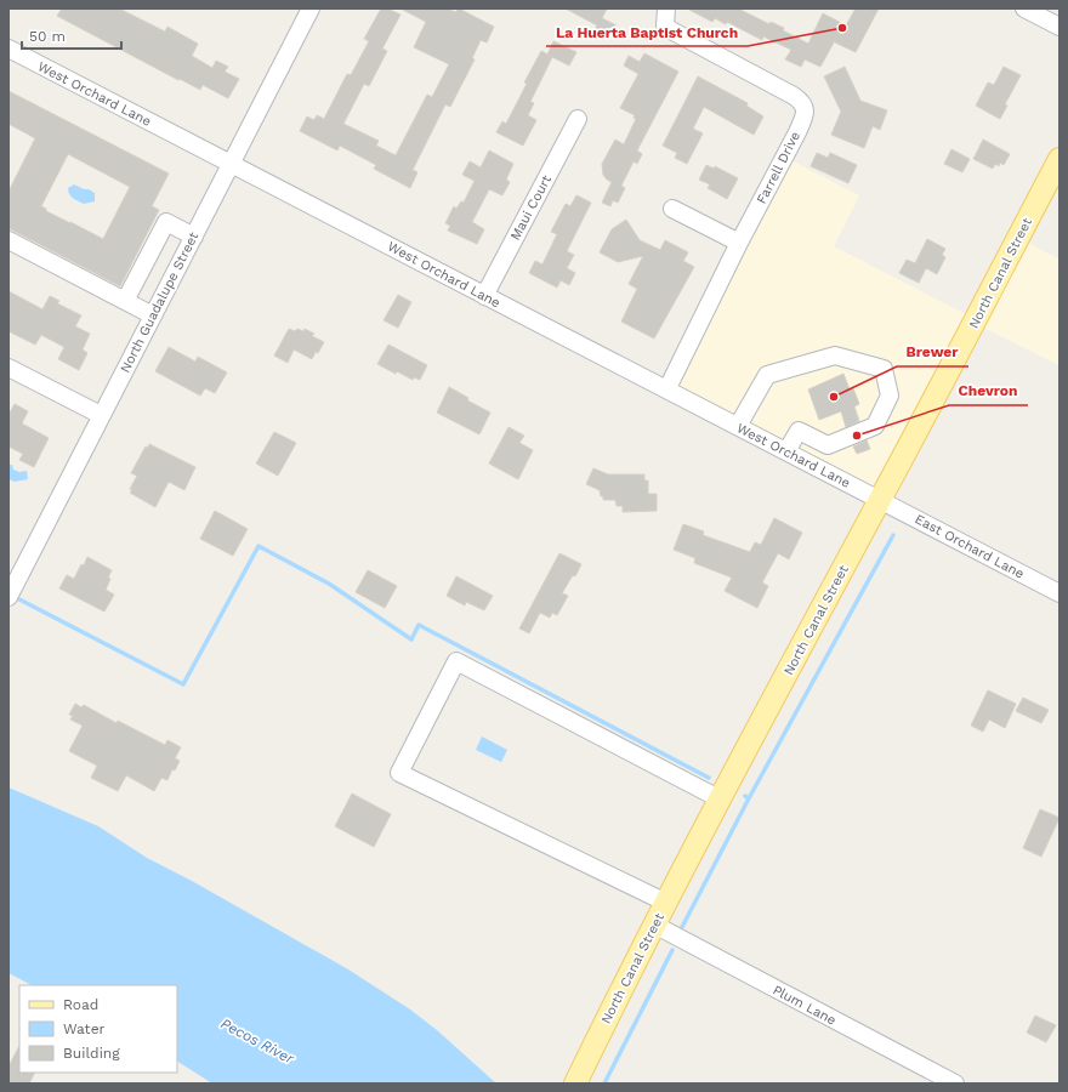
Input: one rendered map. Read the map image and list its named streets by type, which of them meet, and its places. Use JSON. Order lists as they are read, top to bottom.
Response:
{
  "streets": {
    "main road": ["North Canal Street"],
    "street": [
      "West Orchard Lane",
      "Farrell Drive",
      "Maui Court",
      "North Guadalupe Street",
      "East Orchard Lane",
      "Plum Lane"
    ]
  },
  "crossings": [
    ["West Orchard Lane", "Farrell Drive"],
    ["West Orchard Lane", "Maui Court"],
    ["West Orchard Lane", "North Canal Street"],
    ["West Orchard Lane", "North Guadalupe Street"],
    ["West Orchard Lane", "East Orchard Lane"],
    ["North Canal Street", "East Orchard Lane"],
    ["North Canal Street", "Plum Lane"]
  ],
  "water": ["Pecos River"],
  "places": ["La Huerta Baptist Church", "Brewer", "Chevron"],
  "legend": ["Road", "Water", "Building"],
  "scale_bar": "50 m"
}
